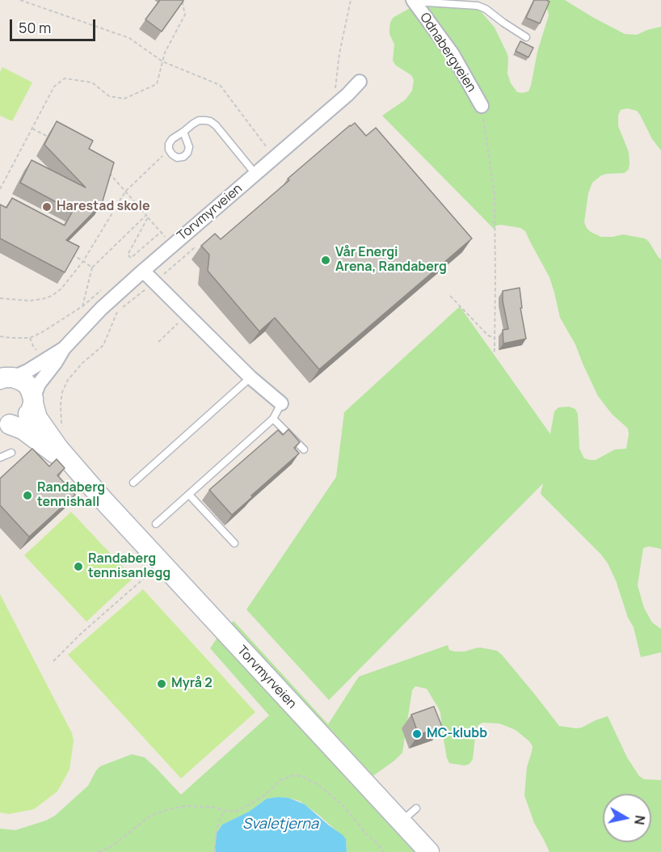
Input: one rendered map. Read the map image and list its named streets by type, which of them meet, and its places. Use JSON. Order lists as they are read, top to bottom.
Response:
{
  "streets": {
    "main road": ["Torvmyrveien"],
    "street": ["Odnabergveien"]
  },
  "water": ["Svaletjerna"],
  "places": [
    "Harestad skole",
    "Vår Energi Arena, Randaberg",
    "Randaberg tennishall",
    "Randaberg tennisanlegg",
    "Myrå 2",
    "MC-klubb"
  ],
  "scale_bar": "50 m",
  "north": "right"
}
